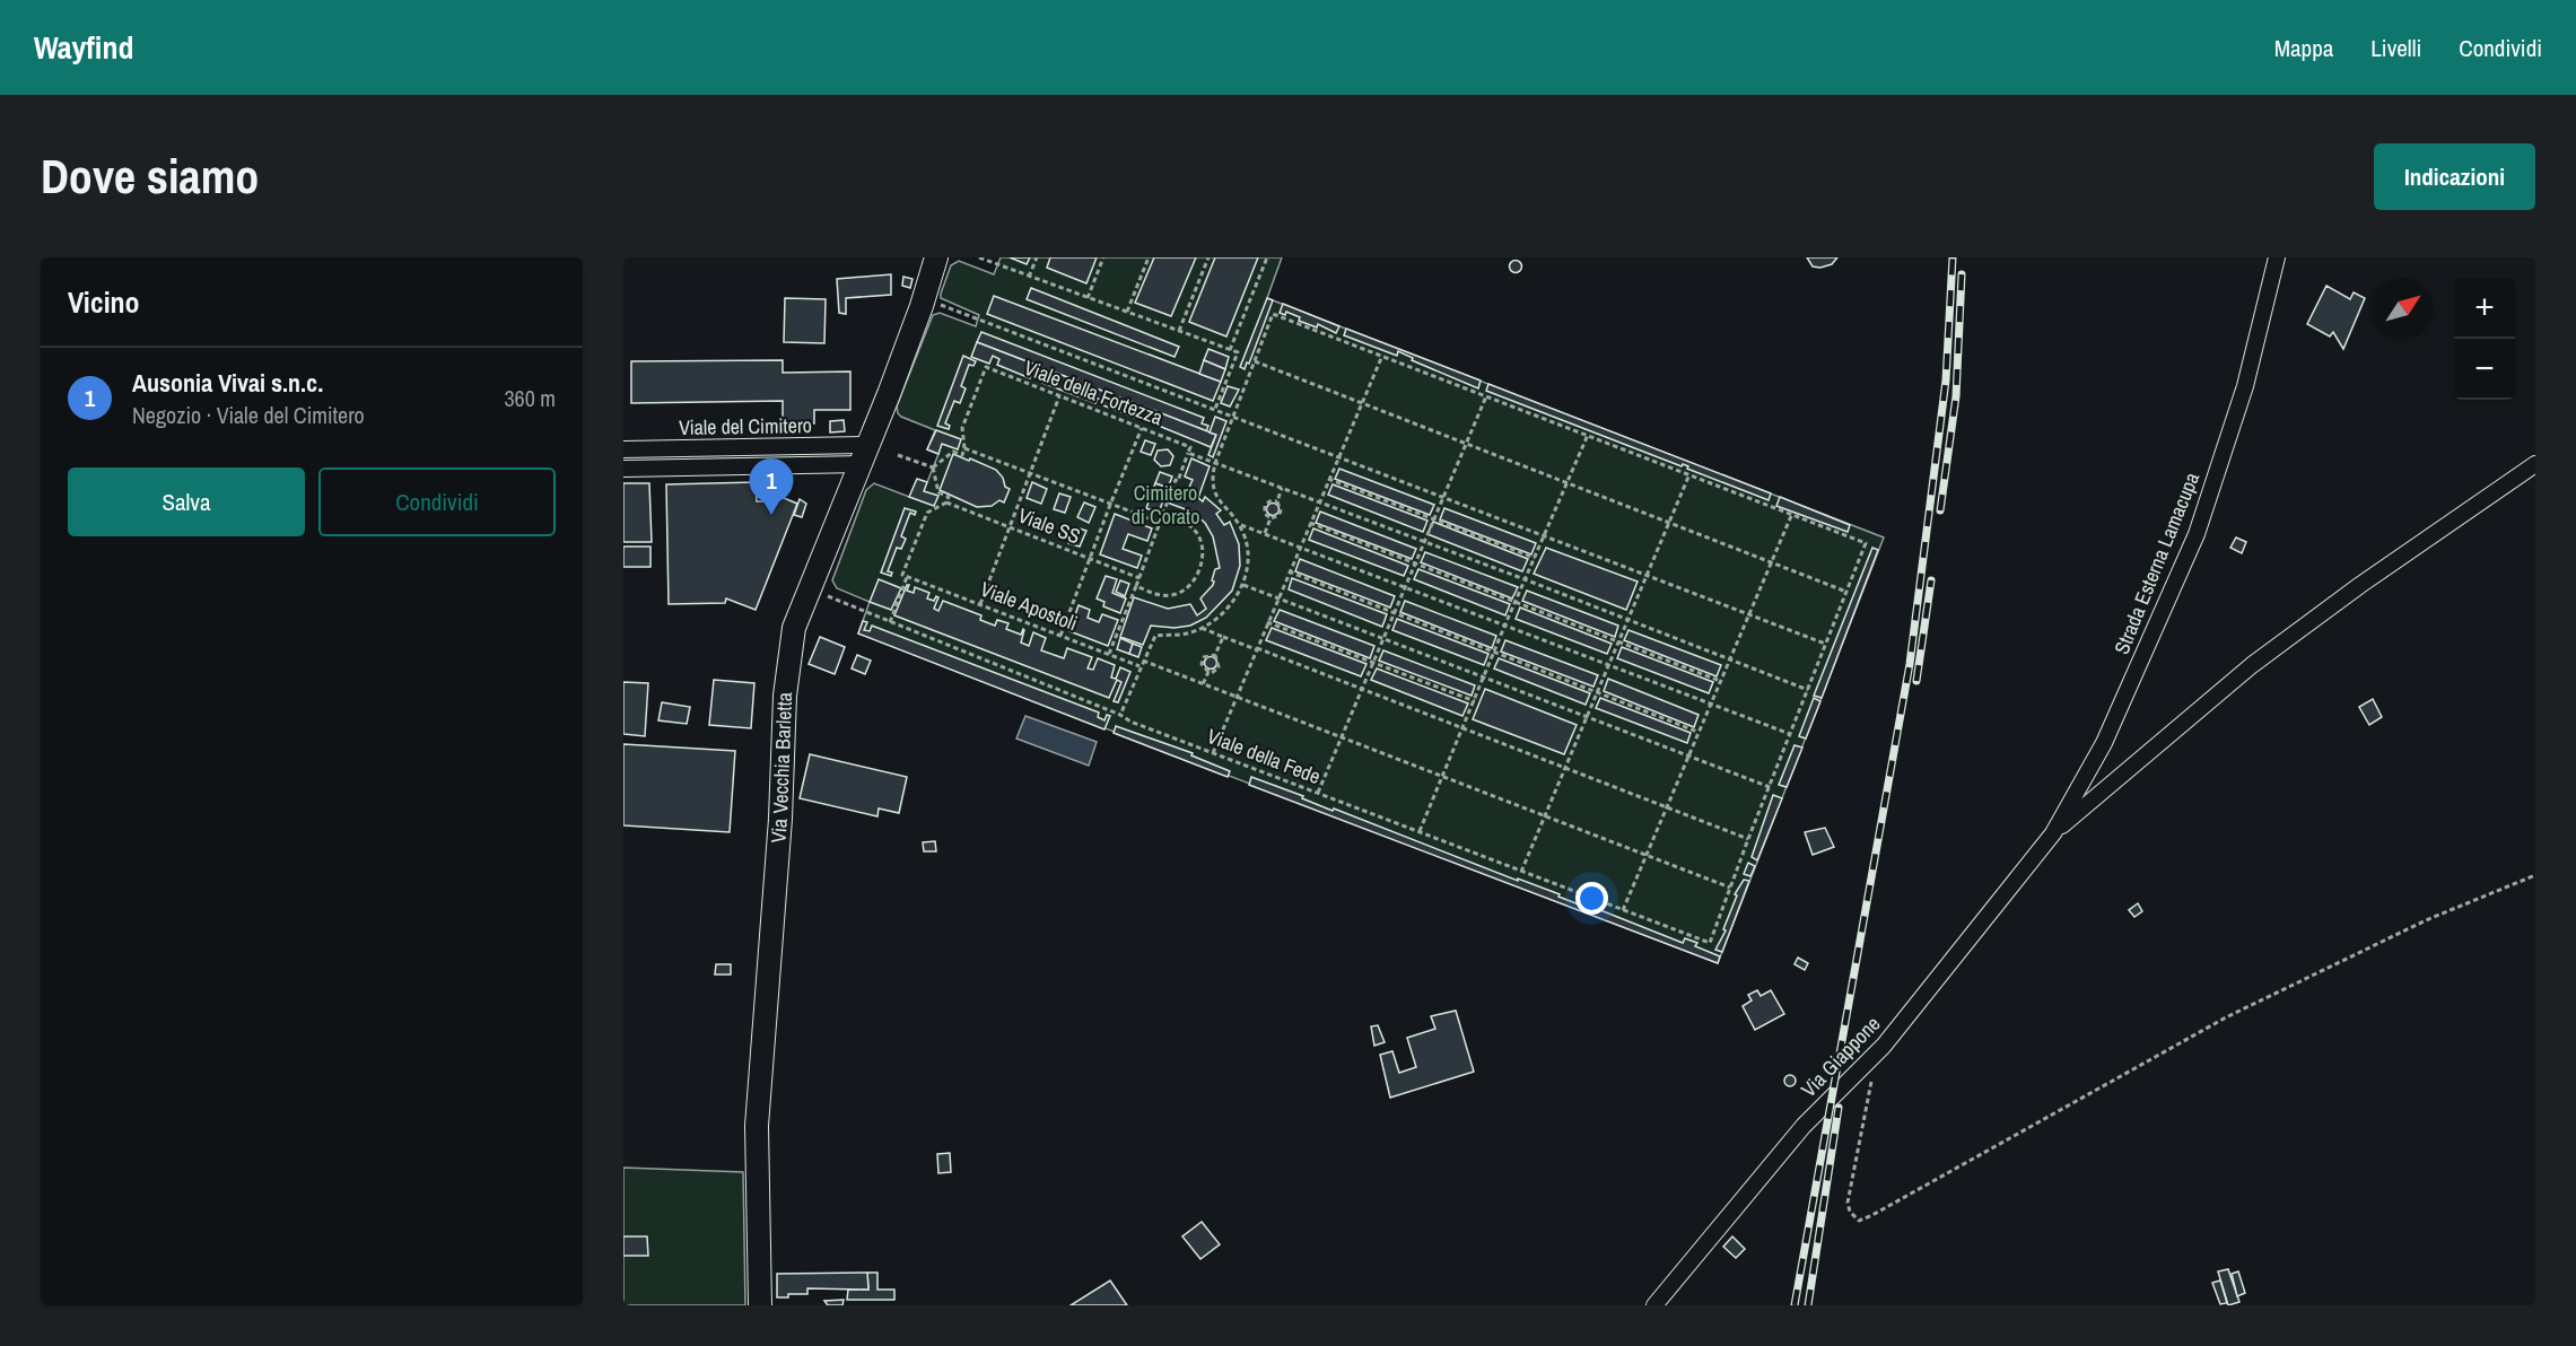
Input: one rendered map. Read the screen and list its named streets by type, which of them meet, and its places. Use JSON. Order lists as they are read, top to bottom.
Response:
{
  "streets": {
    "street": [
      "Viale del Cimitero",
      "Strada Esterna Lamacupa",
      "Via Vecchia Barletta",
      "Via Giappone"
    ],
    "path": [
      "Viale della Fortezza",
      "Viale SS",
      "Viale Apostoli",
      "Viale della Fede"
    ]
  },
  "crossings": [
    ["Viale del Cimitero", "Via Vecchia Barletta"],
    ["Strada Esterna Lamacupa", "Via Giappone"],
    ["Viale della Fede", "Via Vecchia Barletta"]
  ],
  "parks": ["Cimitero di Corato"],
  "north": "top right",
  "page": {
    "header": "Wayfind",
    "nav": ["Mappa", "Livelli", "Condividi"],
    "buttons": [
      "Indicazioni",
      ["Salva", "Condividi"]
    ],
    "title": "Dove siamo",
    "heading": "Vicino",
    "map_buttons": ["+", "−"],
    "list": [
      {
        "mark": "1",
        "name": "Ausonia Vivai s.n.c.",
        "note": "Negozio · Viale del Cimitero",
        "value": "360 m"
      }
    ],
    "pins": "1"
  }
}
